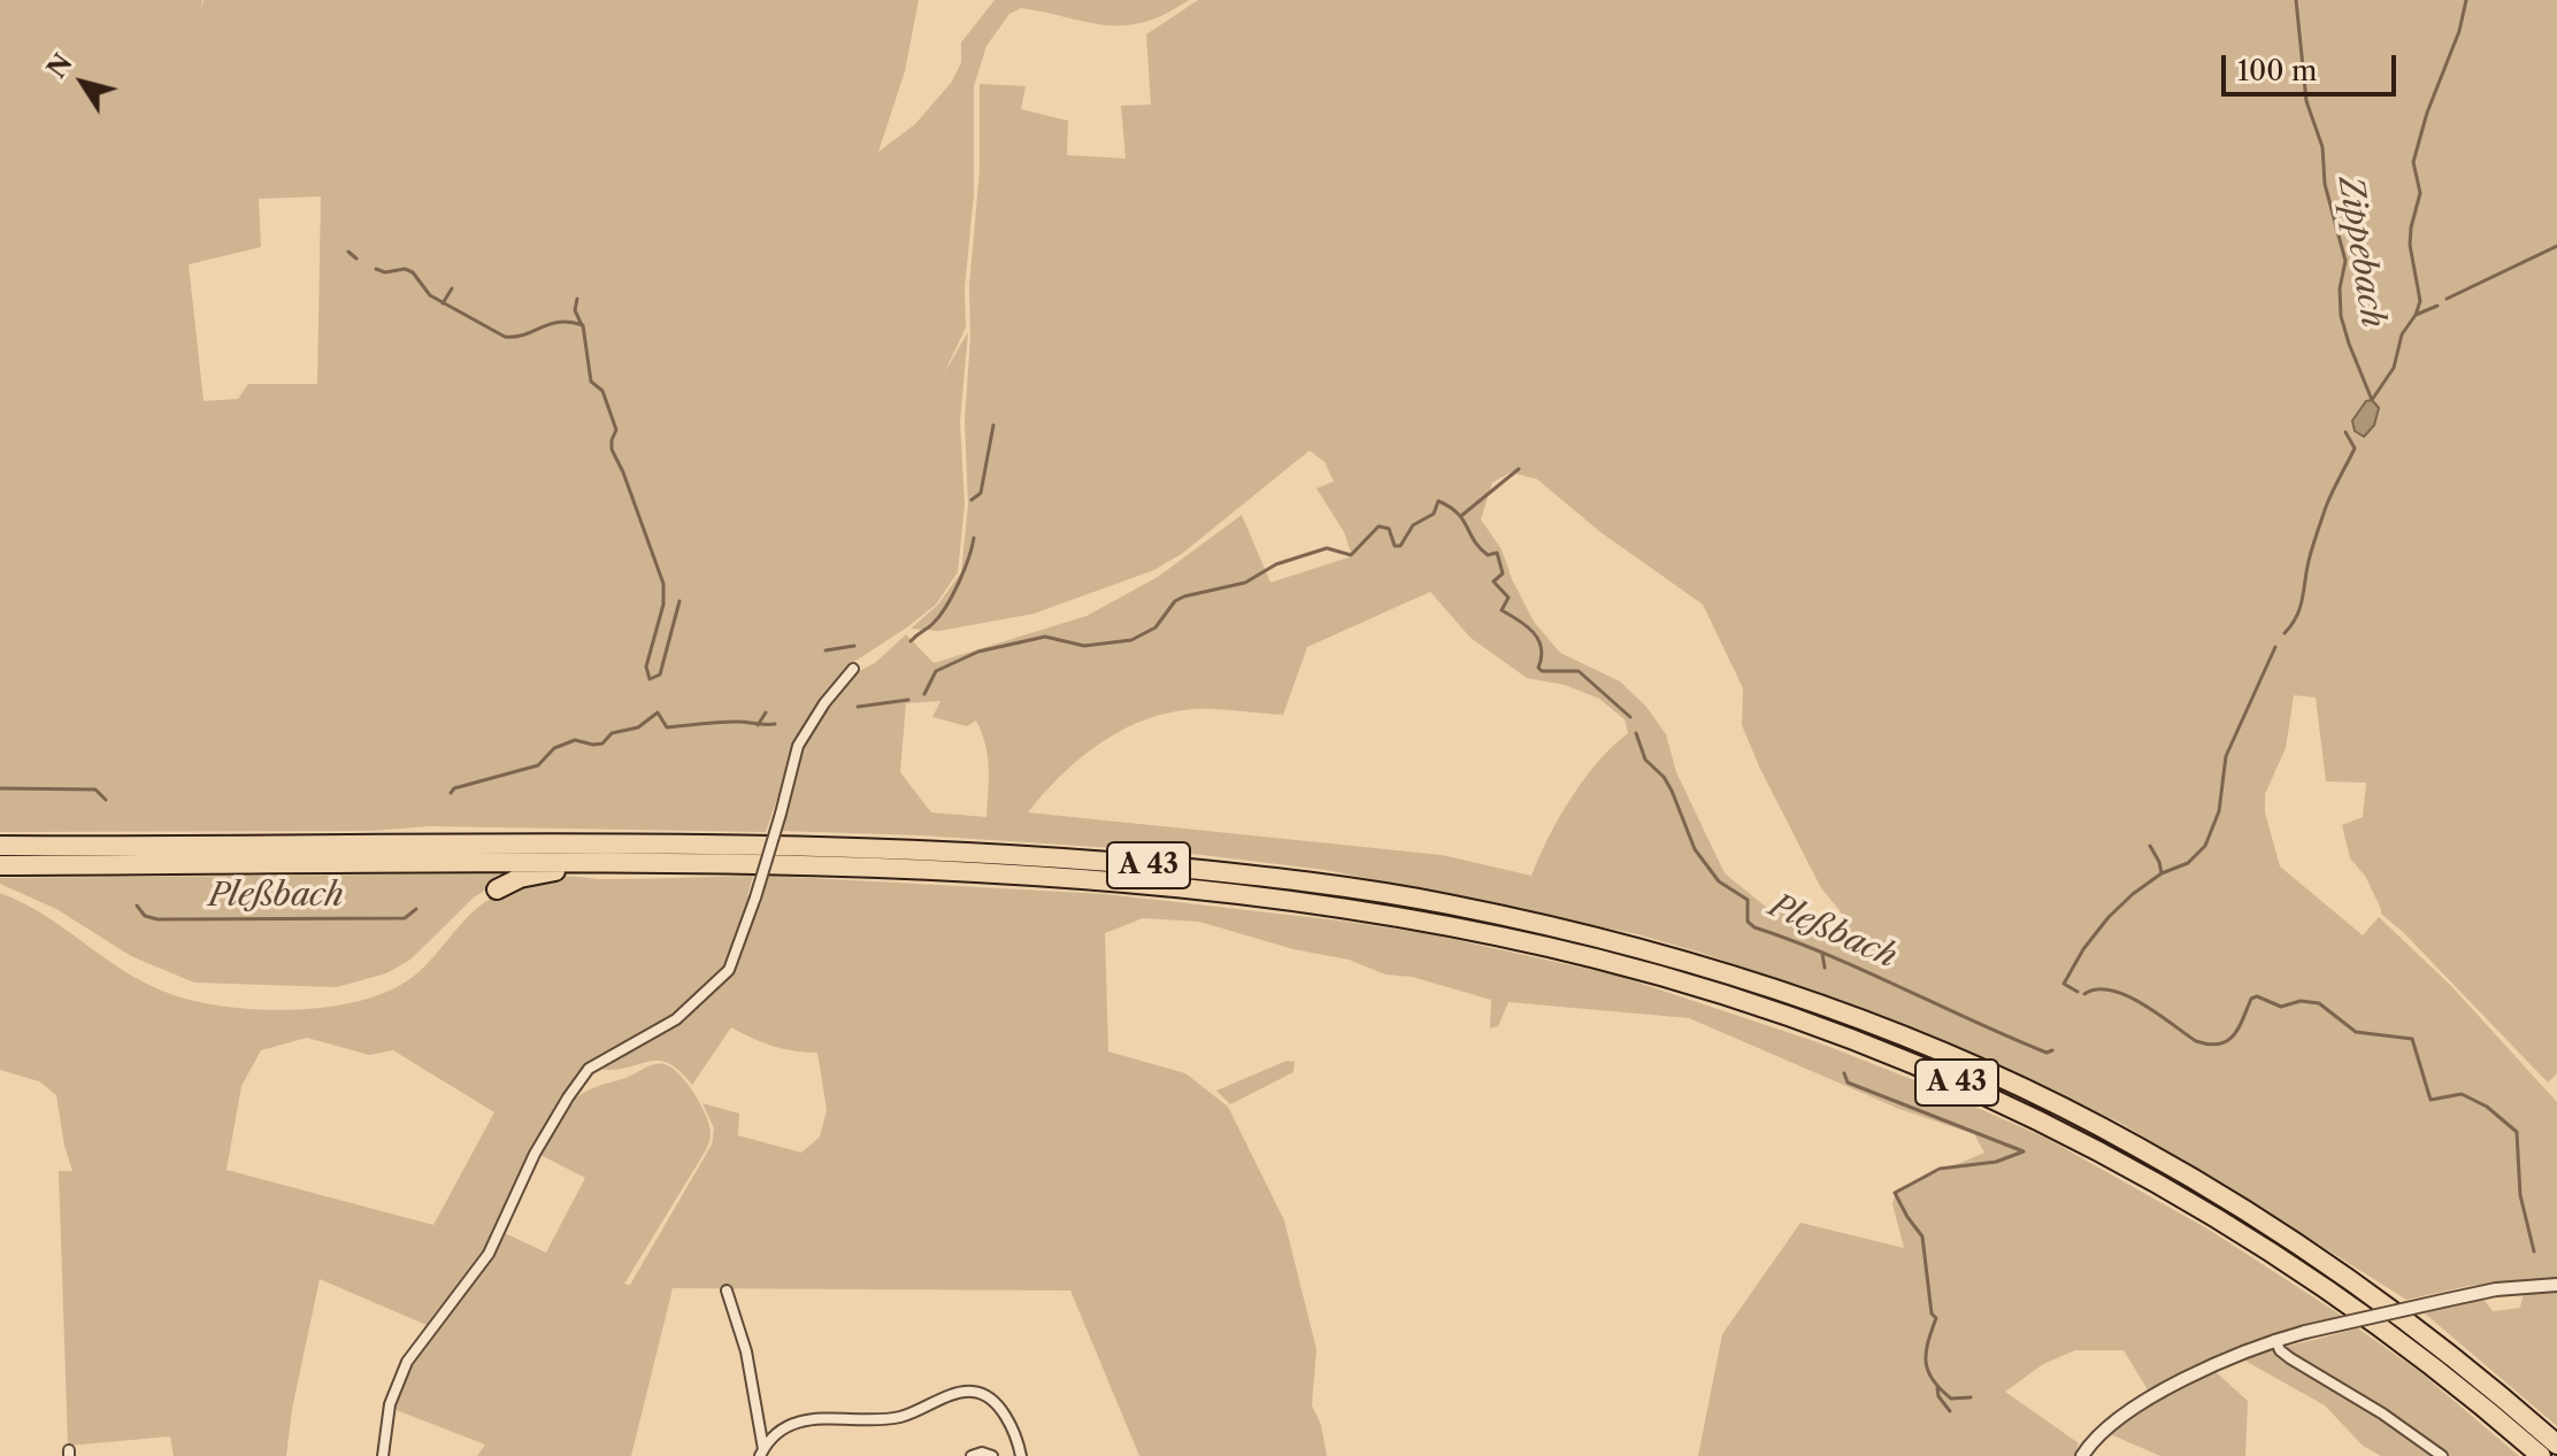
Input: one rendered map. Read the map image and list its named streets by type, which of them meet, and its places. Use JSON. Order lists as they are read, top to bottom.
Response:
{
  "streets": {
    "highway": ["A 43"]
  },
  "water": ["Zippebach", "Pleßbach"],
  "scale_bar": "100 m",
  "north": "top left"
}
